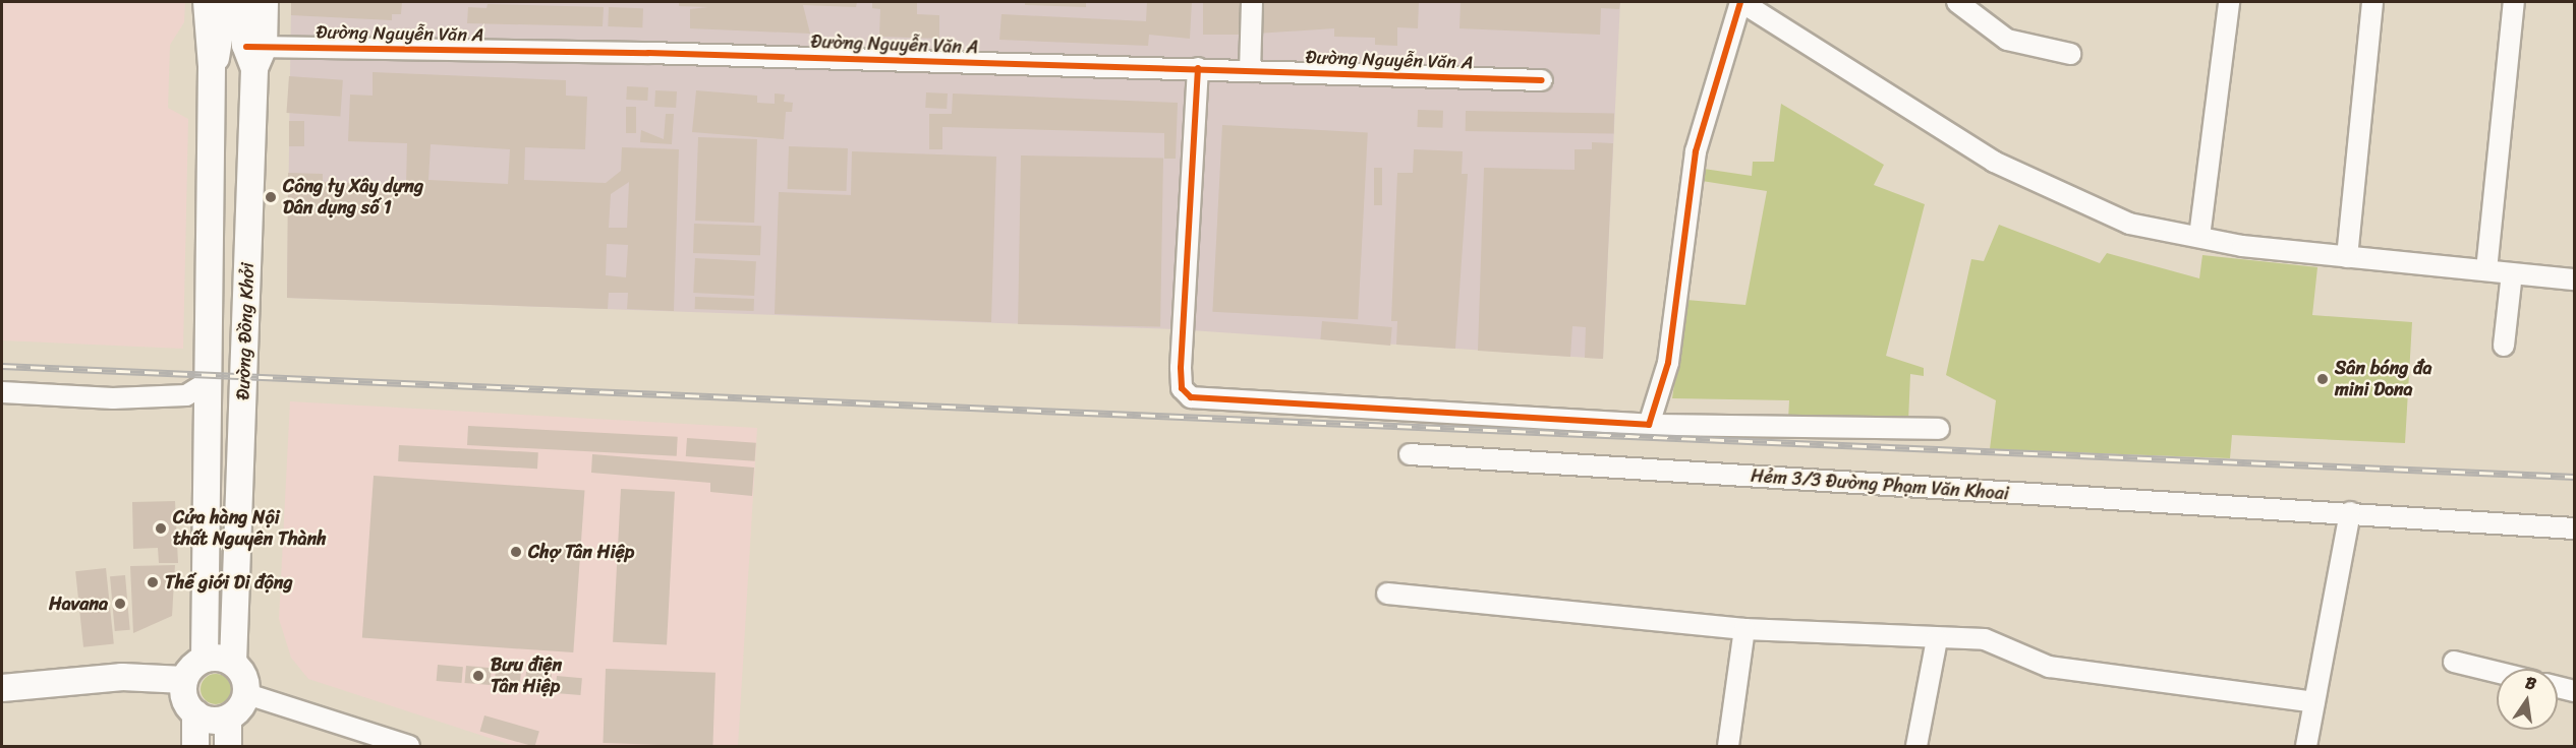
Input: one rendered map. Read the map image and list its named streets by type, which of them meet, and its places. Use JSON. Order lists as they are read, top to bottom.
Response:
{
  "streets": {
    "main road": ["Đường Đồng Khởi"],
    "street": ["Đường Nguyễn Văn A", "Hẻm 3/3 Đường Phạm Văn Khoai"]
  },
  "crossings": [
    ["Đường Nguyễn Văn A", "Đường Đồng Khởi"]
  ],
  "places": [
    "Công ty Xây dựng Dân dụng số 1",
    "Sân bóng đa mini Dona",
    "Cửa hàng Nội thất Nguyên Thành",
    "Chợ Tân Hiệp",
    "Thế giới Di động",
    "Havana",
    "Bưu điện Tân Hiệp"
  ],
  "north": "top"
}
